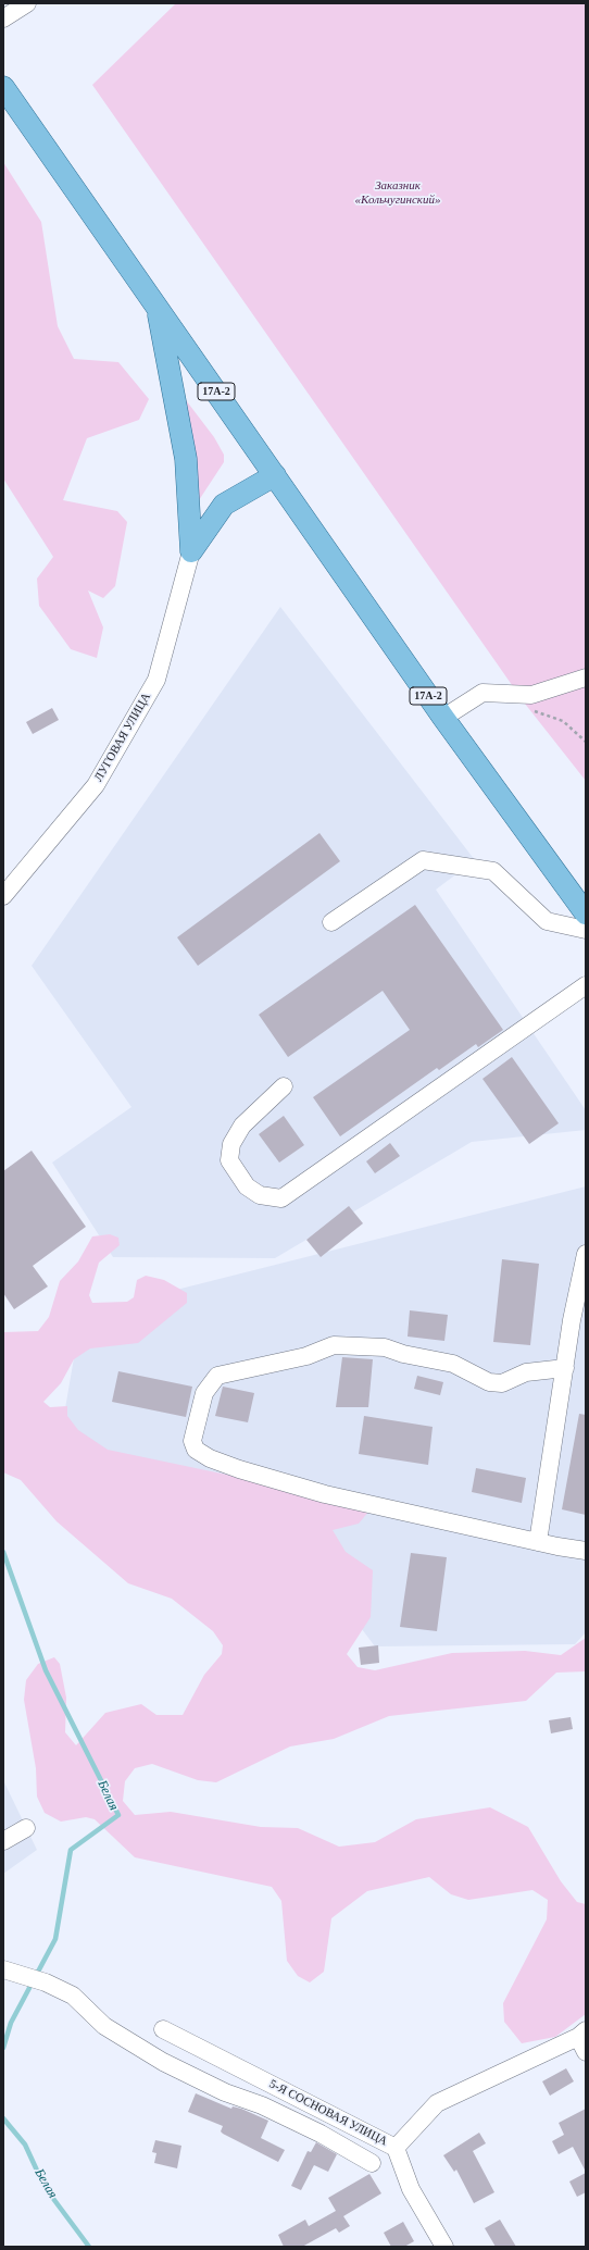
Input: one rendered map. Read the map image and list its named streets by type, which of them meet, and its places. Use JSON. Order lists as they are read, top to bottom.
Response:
{
  "streets": {
    "main road": ["17А-2"],
    "street": ["ЛУГОВАЯ УЛИЦА", "5-Я СОСНОВАЯ УЛИЦА"]
  },
  "water": ["Белая"],
  "parks": ["Заказник «Кольчугинский»"]
}
